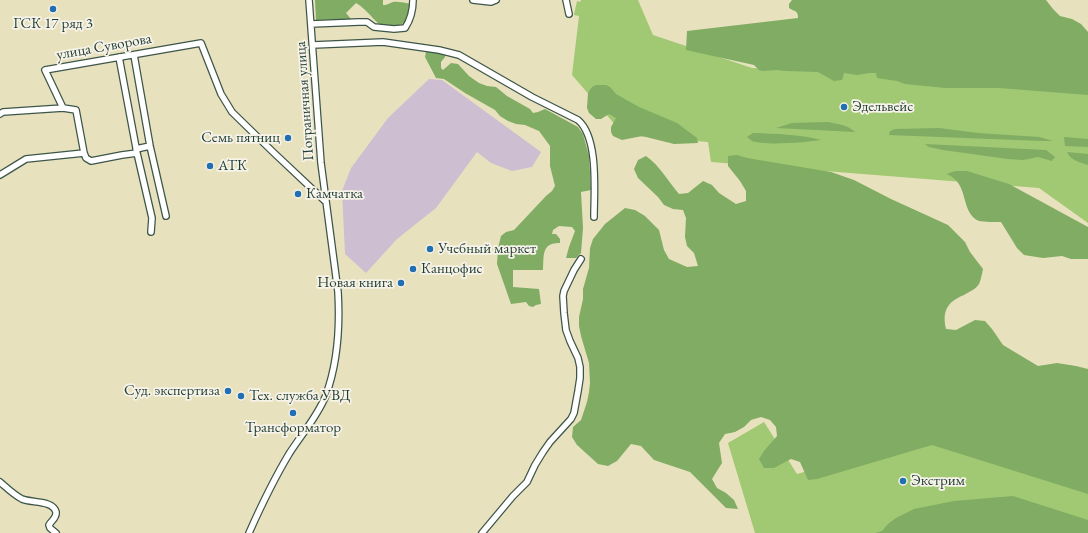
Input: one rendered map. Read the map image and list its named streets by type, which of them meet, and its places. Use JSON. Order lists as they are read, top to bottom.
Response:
{
  "streets": {
    "street": ["улица Суворова", "Пограничная улица"]
  },
  "crossings": [
    ["улица Суворова", "Пограничная улица"]
  ],
  "places": [
    "ГСК 17 ряд 3",
    "Эдельвейс",
    "Семь пятниц",
    "АТК",
    "Камчатка",
    "Учебный маркет",
    "Канцофис",
    "Новая книга",
    "Суд. экспертиза",
    "Тех. служба УВД",
    "Трансформатор",
    "Экстрим"
  ]
}
